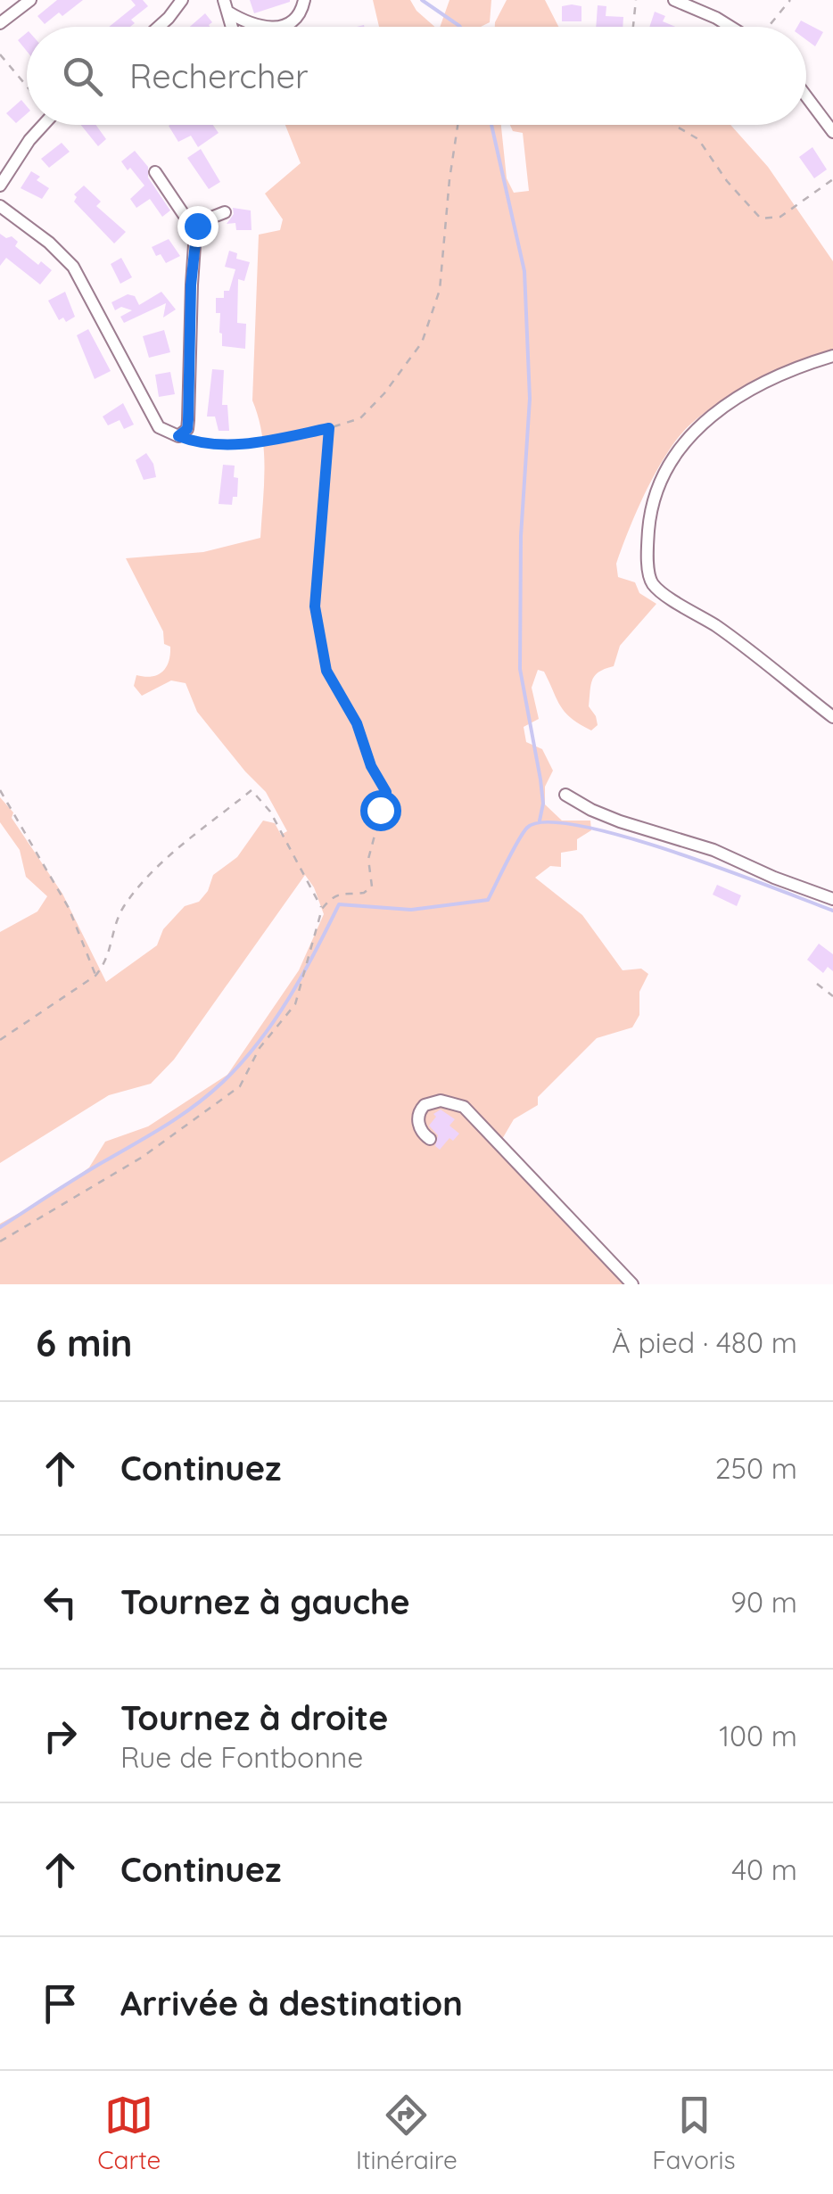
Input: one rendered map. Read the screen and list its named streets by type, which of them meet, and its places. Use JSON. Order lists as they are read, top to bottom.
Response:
{
  "page": {
    "search": "Rechercher",
    "heading": ["6 min", "À pied · 480 m"],
    "list": [
      ["Continuez", "250 m"],
      ["Tournez à gauche", "90 m"],
      ["Tournez à droite", "Rue de Fontbonne", "100 m"],
      ["Continuez", "40 m"],
      "Arrivée à destination"
    ],
    "nav": ["Carte", "Itinéraire", "Favoris"]
  }
}
